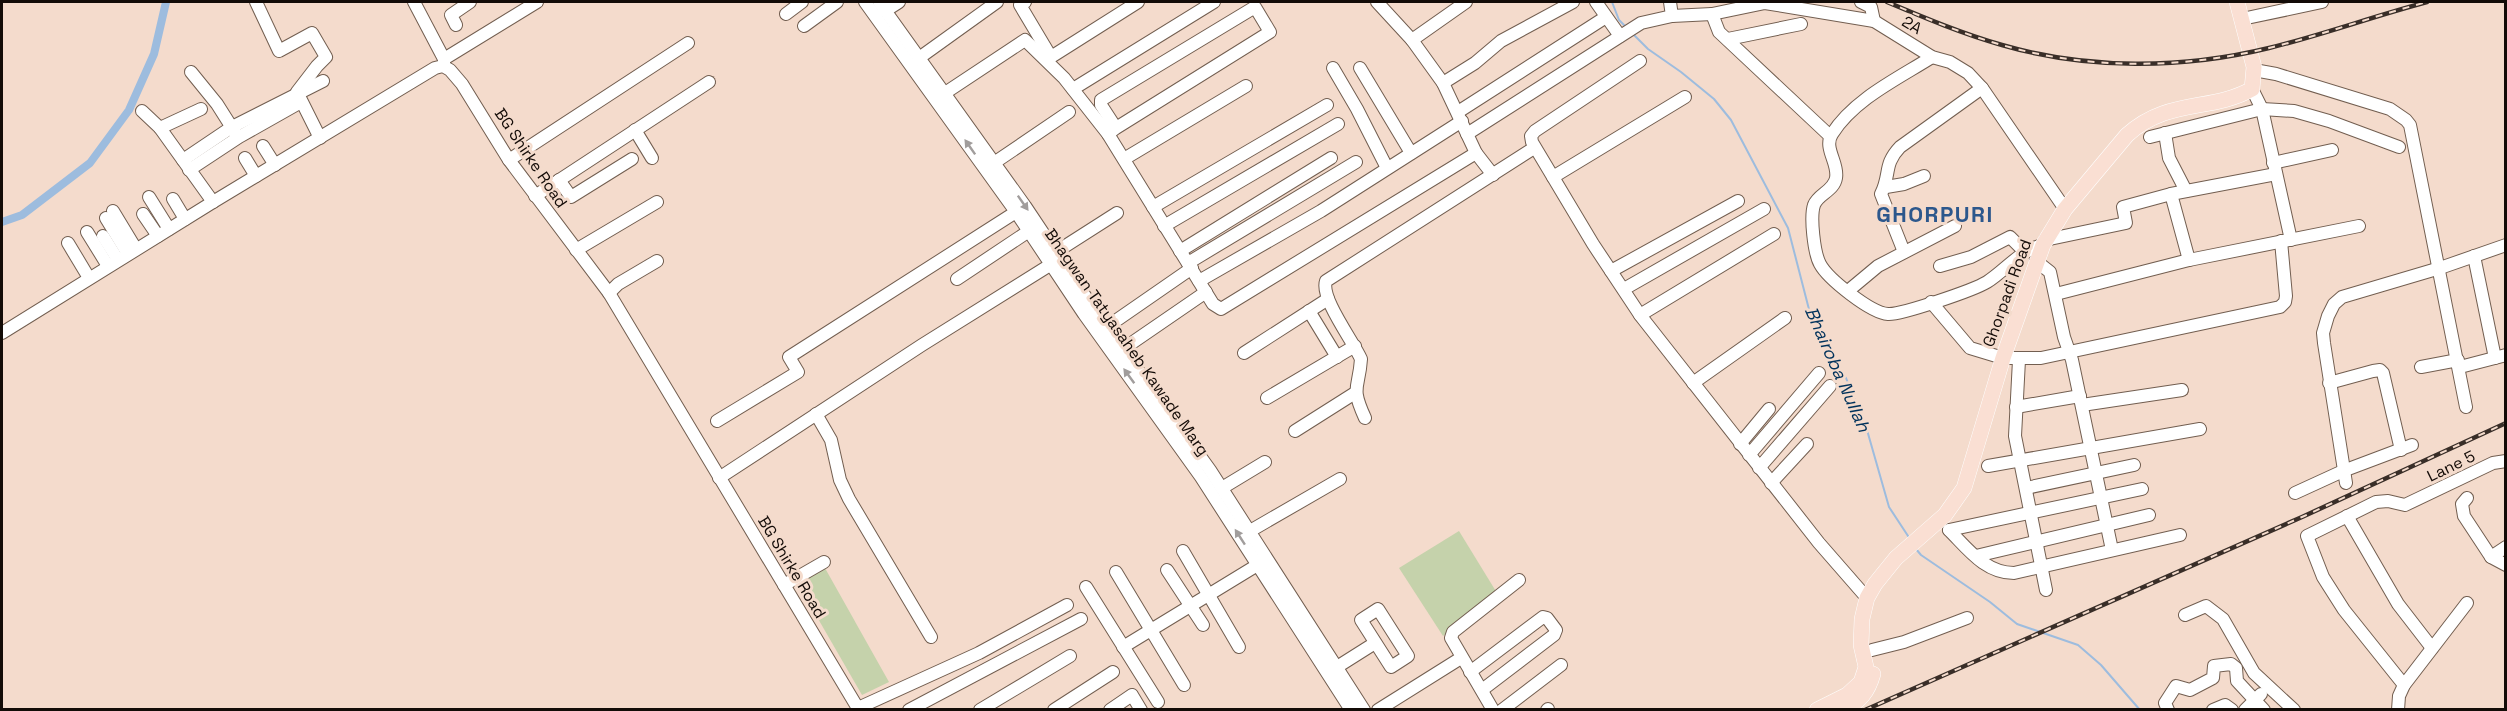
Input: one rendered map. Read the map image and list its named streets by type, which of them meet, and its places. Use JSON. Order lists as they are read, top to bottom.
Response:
{
  "streets": {
    "main road": ["Ghorpadi Road"],
    "street": [
      "2A",
      "BG Shirke Road",
      "Bhagwan Tatyasaheb Kawade Marg",
      "Lane 5"
    ]
  },
  "crossings": [
    ["2A", "Ghorpadi Road"]
  ],
  "districts": ["GHORPURI"],
  "water": ["Bhairoba Nullah"]
}
